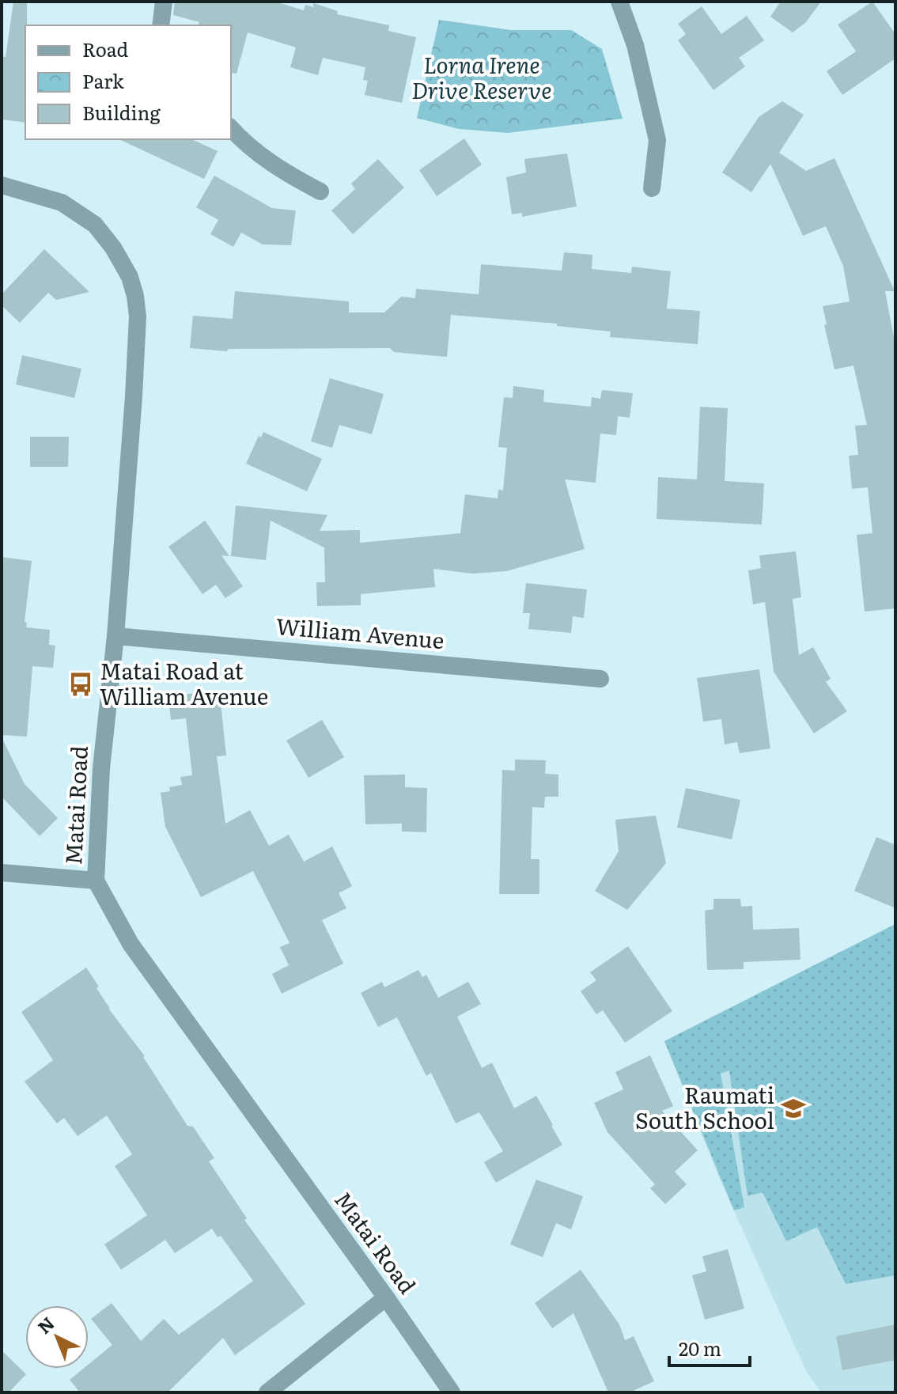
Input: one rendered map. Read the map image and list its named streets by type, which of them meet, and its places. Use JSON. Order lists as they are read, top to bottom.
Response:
{
  "streets": {
    "street": ["William Avenue", "Matai Road"]
  },
  "crossings": [
    ["William Avenue", "Matai Road"]
  ],
  "parks": ["Lorna Irene Drive Reserve"],
  "places": {
    "bus stop": ["Matai Road at William Avenue"],
    "school or university": ["Raumati South School"]
  },
  "legend": ["Road", "Park", "Building"],
  "scale_bar": "20 m",
  "north": "top left"
}
